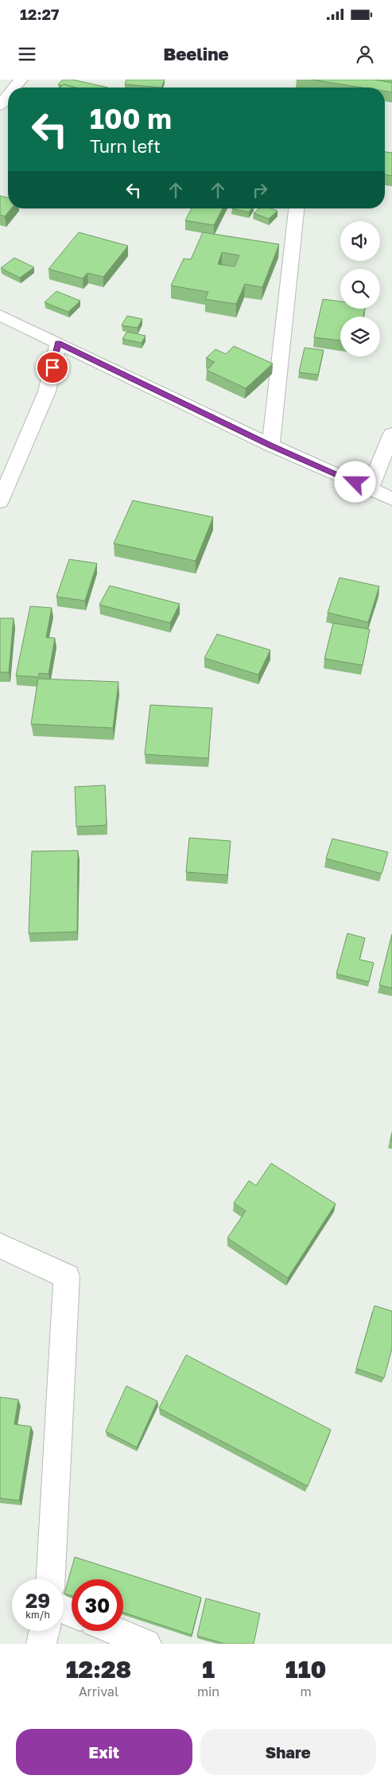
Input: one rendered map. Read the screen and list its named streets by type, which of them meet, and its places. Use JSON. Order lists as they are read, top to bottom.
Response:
{
  "page": {
    "status": "12:27",
    "header": "Beeline",
    "turn": ["100 m", "Turn left"],
    "speed": "29 km/h",
    "limit": "30",
    "eta": [
      "12:28",
      "Arrival",
      "1",
      "min",
      "110",
      "m"
    ],
    "buttons": ["Exit", "Share"]
  }
}
